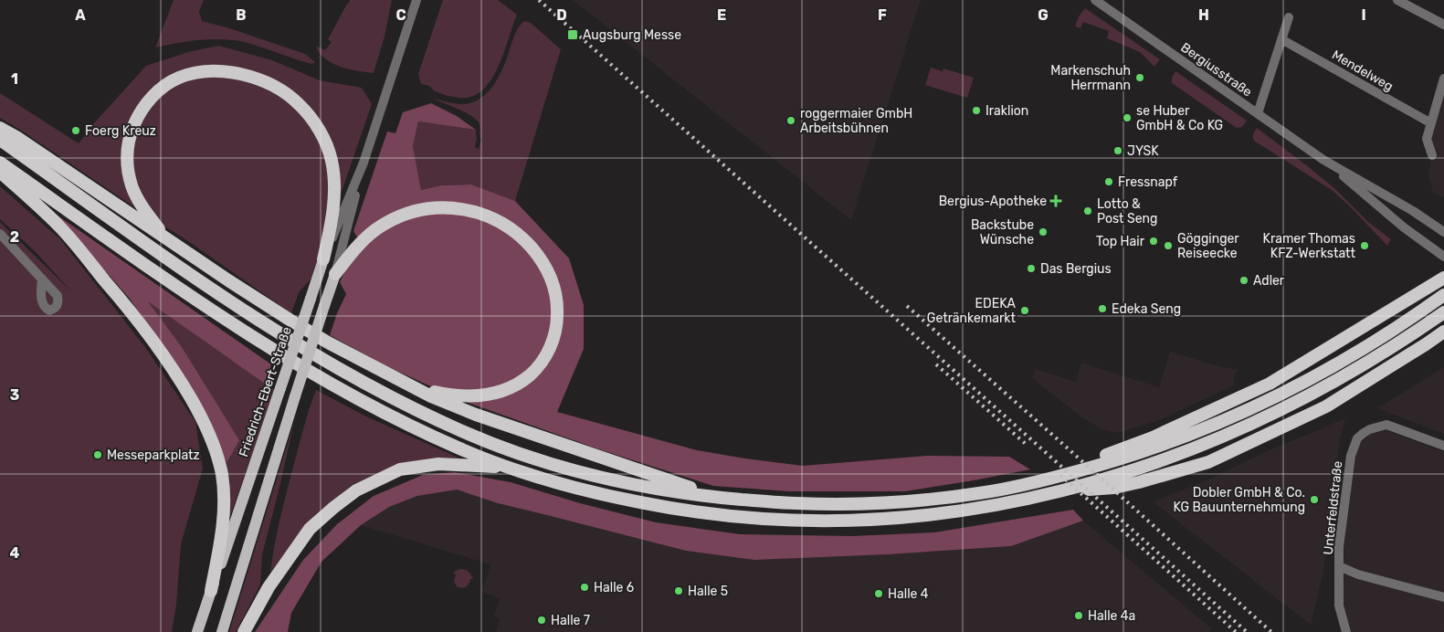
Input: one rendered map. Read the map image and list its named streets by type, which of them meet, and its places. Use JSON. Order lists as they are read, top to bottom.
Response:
{
  "streets": {
    "main road": ["Friedrich-Ebert-Straße"],
    "street": ["Bergiusstraße", "Mendelweg", "Unterfeldstraße"]
  },
  "places": {
    "transit": ["Augsburg Messe"],
    "other": [
      "Markenschuh Herrmann",
      "Iraklion",
      "se Huber GmbH & Co KG",
      "roggermaier GmbH Arbeitsbühnen",
      "Foerg Kreuz",
      "JYSK",
      "Fressnapf",
      "Lotto & Post Seng",
      "Backstube Wünsche",
      "Top Hair",
      "Gögginger Reiseecke",
      "Kramer Thomas KFZ-Werkstatt",
      "Das Bergius",
      "Adler",
      "Edeka Seng",
      "EDEKA Getränkemarkt",
      "Messeparkplatz",
      "Dobler GmbH & Co. KG Bauunternehmung",
      "Halle 6",
      "Halle 5",
      "Halle 4",
      "Halle 4a",
      "Halle 7"
    ],
    "health": ["Bergius-Apotheke"]
  },
  "grid": {
    "columns": [
      "A",
      "B",
      "C",
      "D",
      "E",
      "F",
      "G",
      "H",
      "I"
    ],
    "rows": [
      "1",
      "2",
      "3",
      "4"
    ]
  }
}
